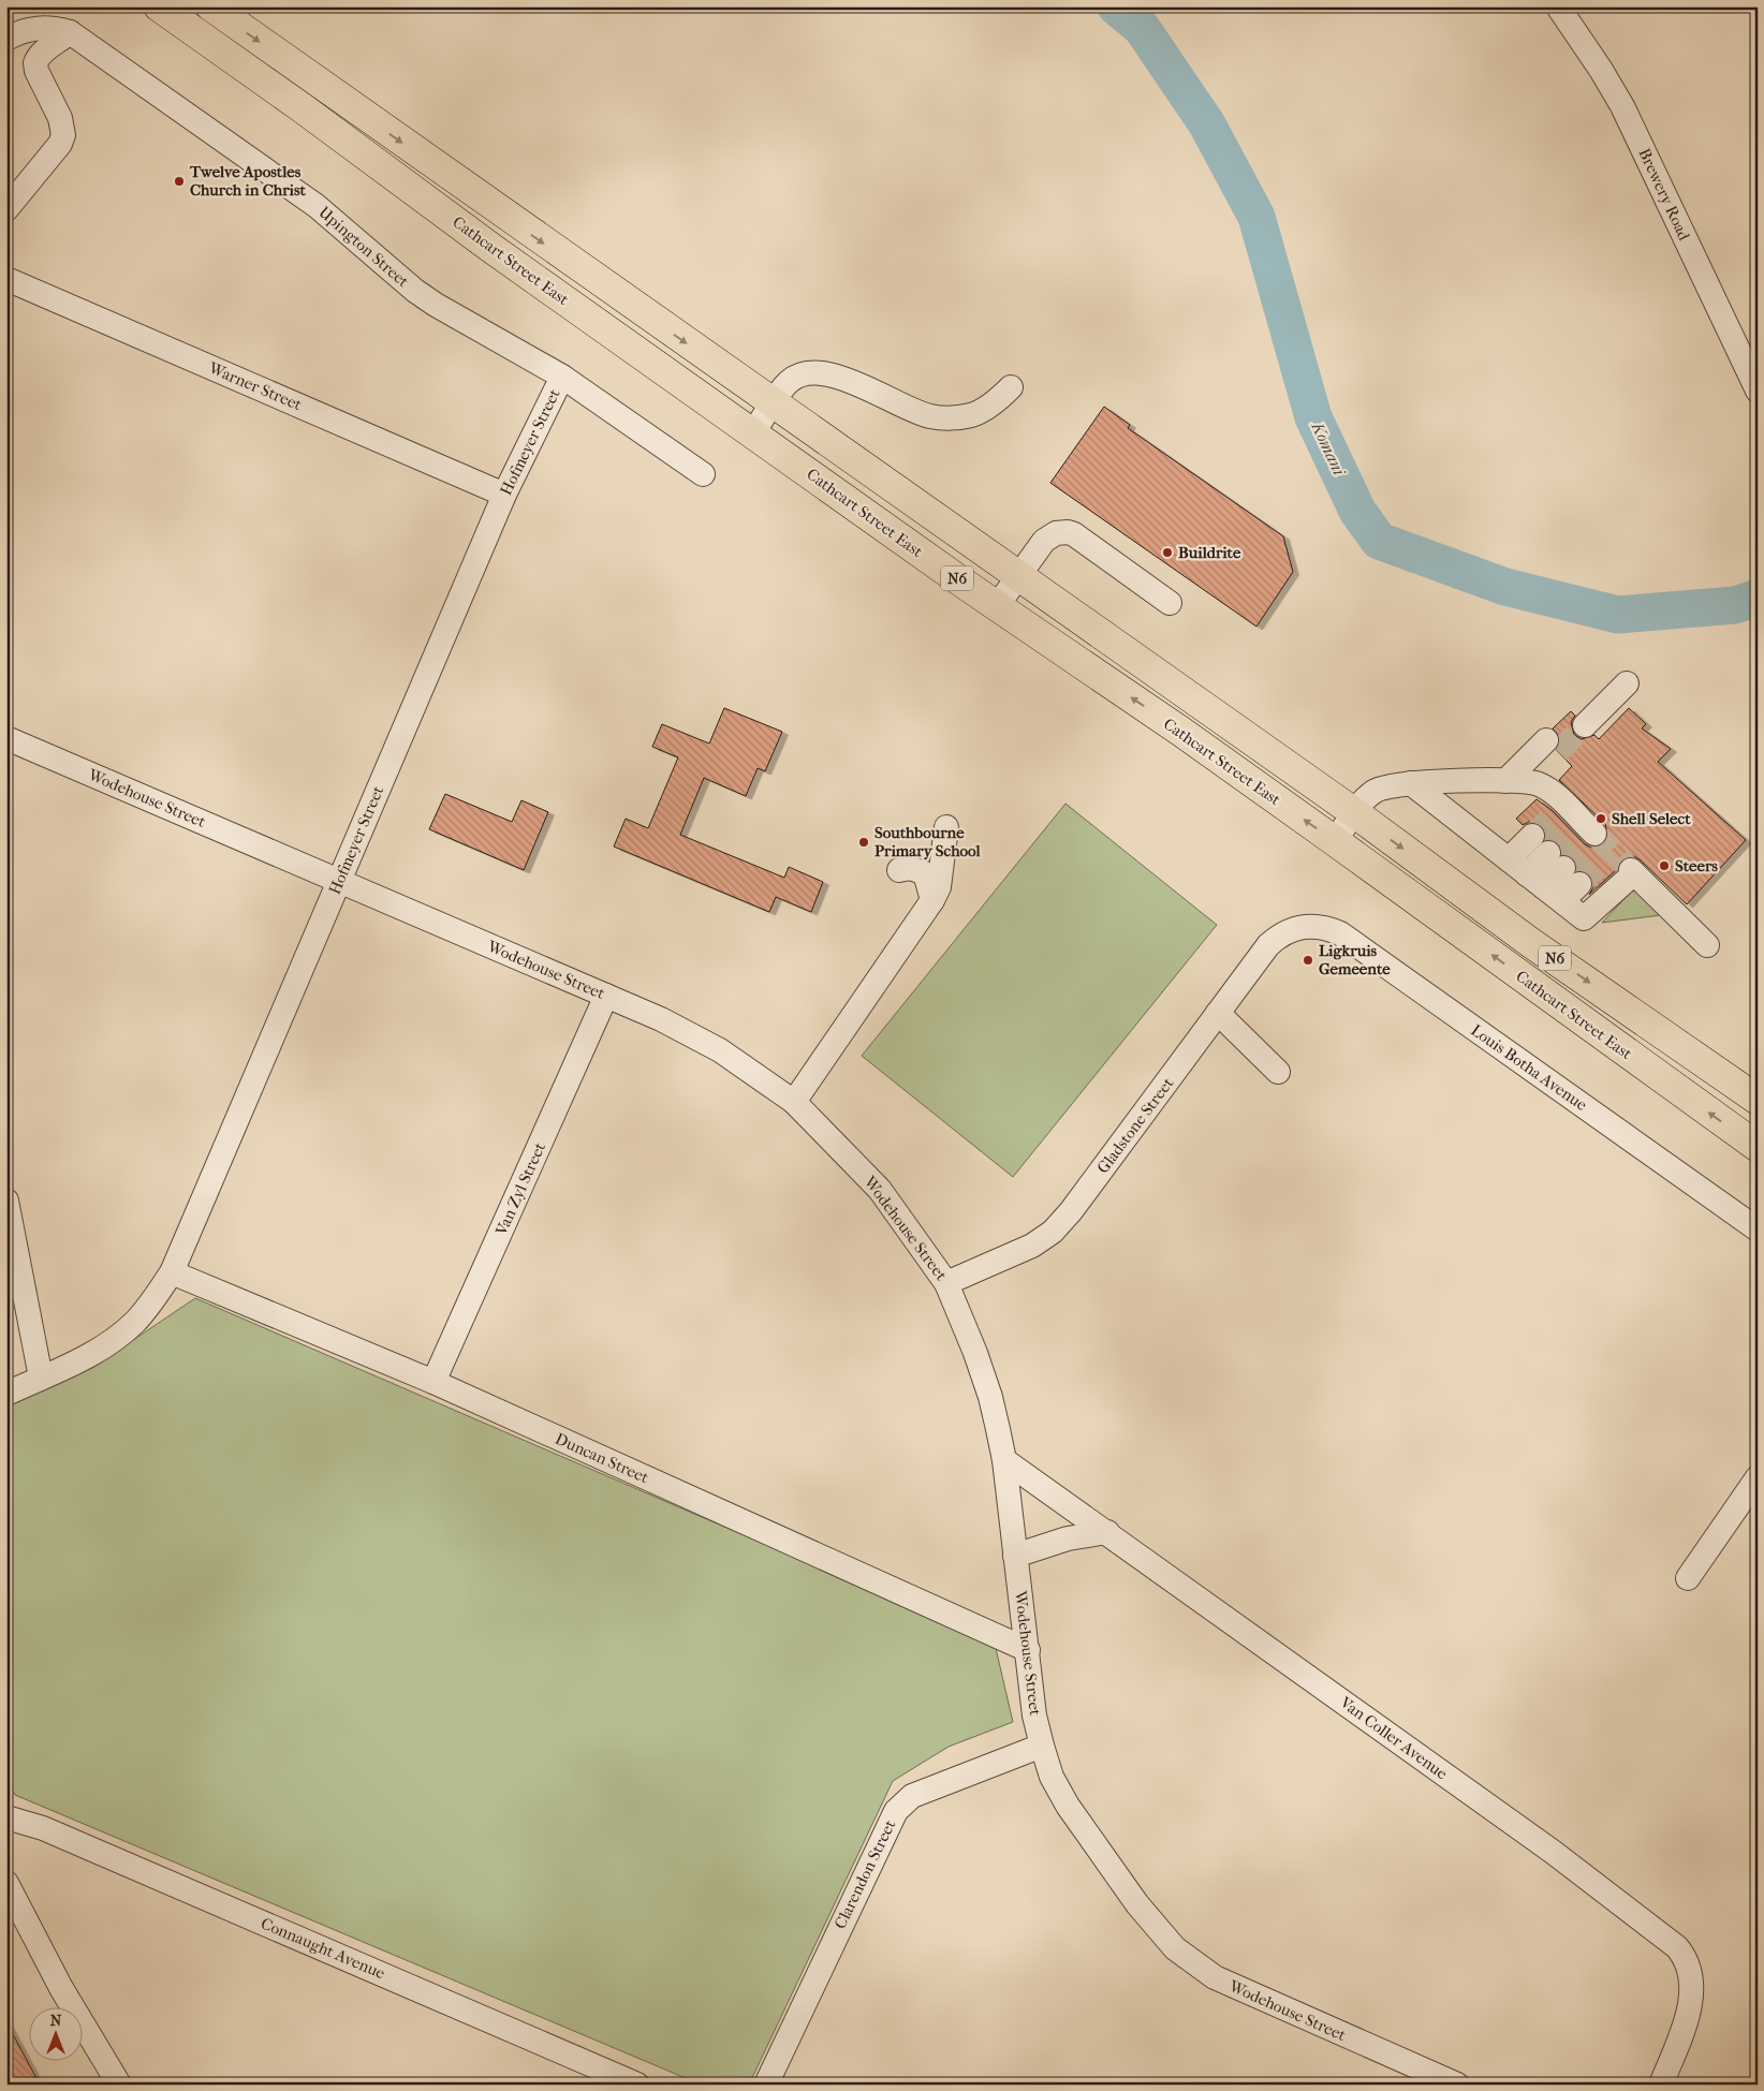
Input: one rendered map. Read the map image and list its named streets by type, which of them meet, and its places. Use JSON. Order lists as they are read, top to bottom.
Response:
{
  "streets": {
    "highway": ["Cathcart Street East", "N6"],
    "street": [
      "Brewery Road",
      "Upington Street",
      "Warner Street",
      "Hofmeyer Street",
      "Wodehouse Street",
      "Louis Botha Avenue",
      "Gladstone Street",
      "Van Zyl Street",
      "Duncan Street",
      "Van Coller Avenue",
      "Clarendon Street",
      "Connaught Avenue"
    ]
  },
  "crossings": [
    ["Upington Street", "Hofmeyer Street"],
    ["Warner Street", "Hofmeyer Street"],
    ["Hofmeyer Street", "Wodehouse Street"],
    ["Hofmeyer Street", "Duncan Street"],
    ["Wodehouse Street", "Gladstone Street"],
    ["Wodehouse Street", "Van Zyl Street"],
    ["Wodehouse Street", "Duncan Street"],
    ["Wodehouse Street", "Van Coller Avenue"],
    ["Wodehouse Street", "Clarendon Street"],
    ["Louis Botha Avenue", "Gladstone Street"],
    ["Van Zyl Street", "Duncan Street"]
  ],
  "water": ["Komani"],
  "places": [
    "Twelve Apostles Church in Christ",
    "Buildrite",
    "Shell Select",
    "Southbourne Primary School",
    "Steers",
    "Ligkruis Gemeente"
  ],
  "north": "top"
}
